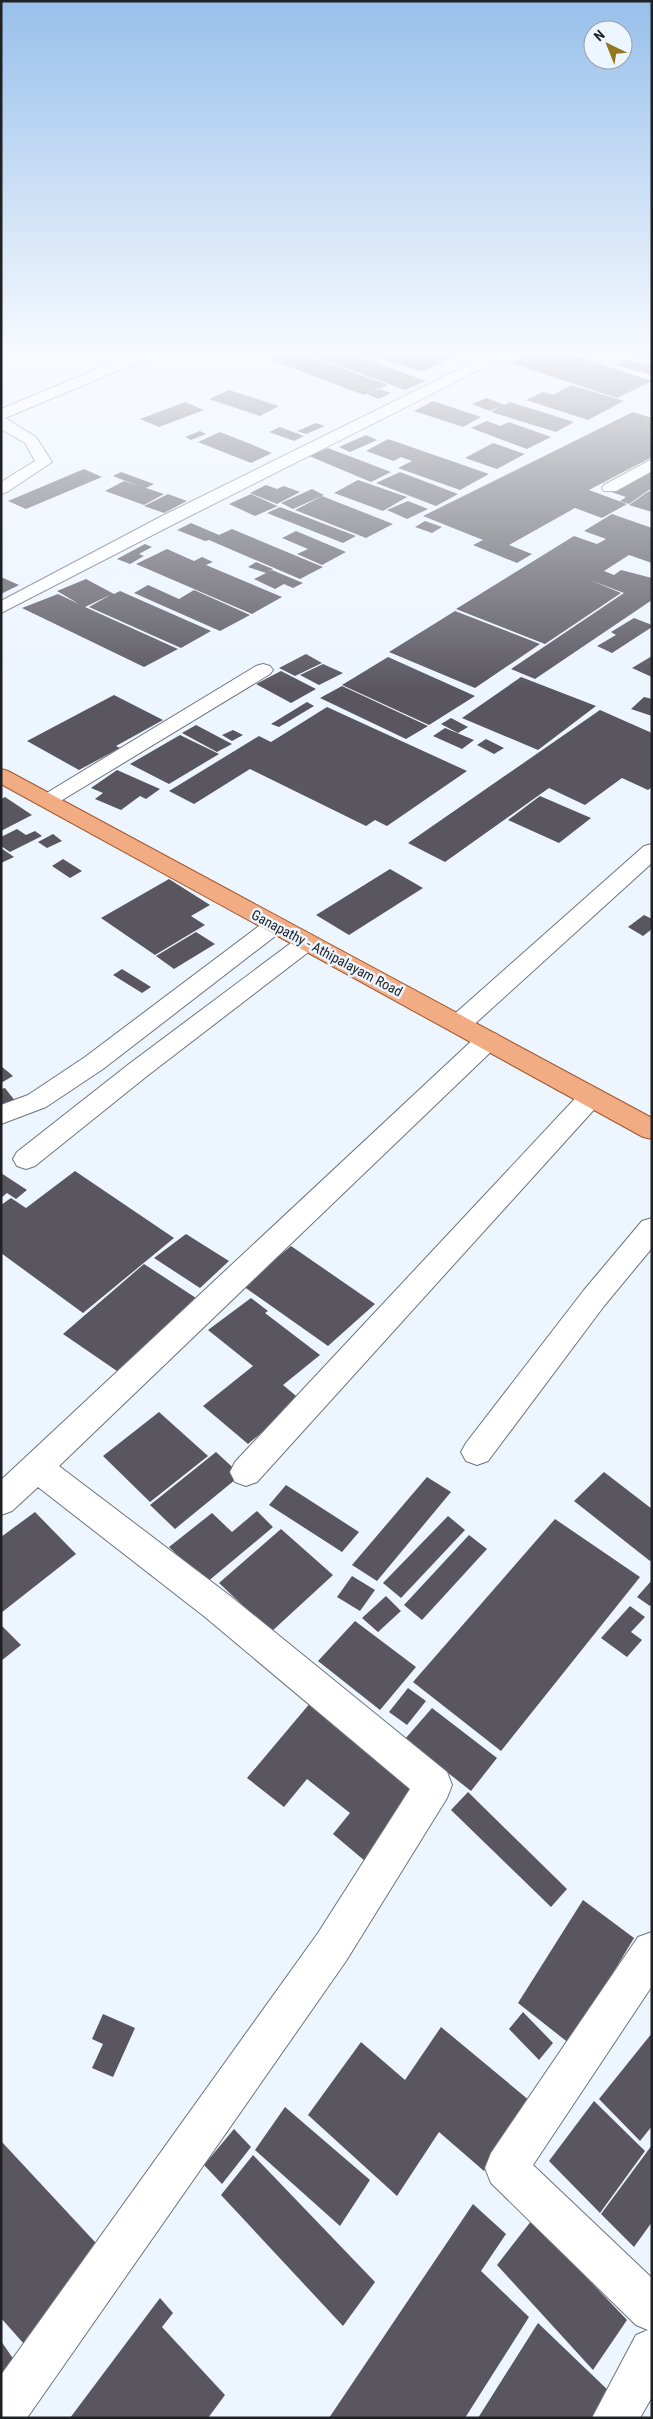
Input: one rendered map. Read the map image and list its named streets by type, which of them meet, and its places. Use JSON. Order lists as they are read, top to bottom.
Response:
{
  "streets": {
    "main road": ["Ganapathy - Athipalayam Road"]
  },
  "north": "top left"
}
